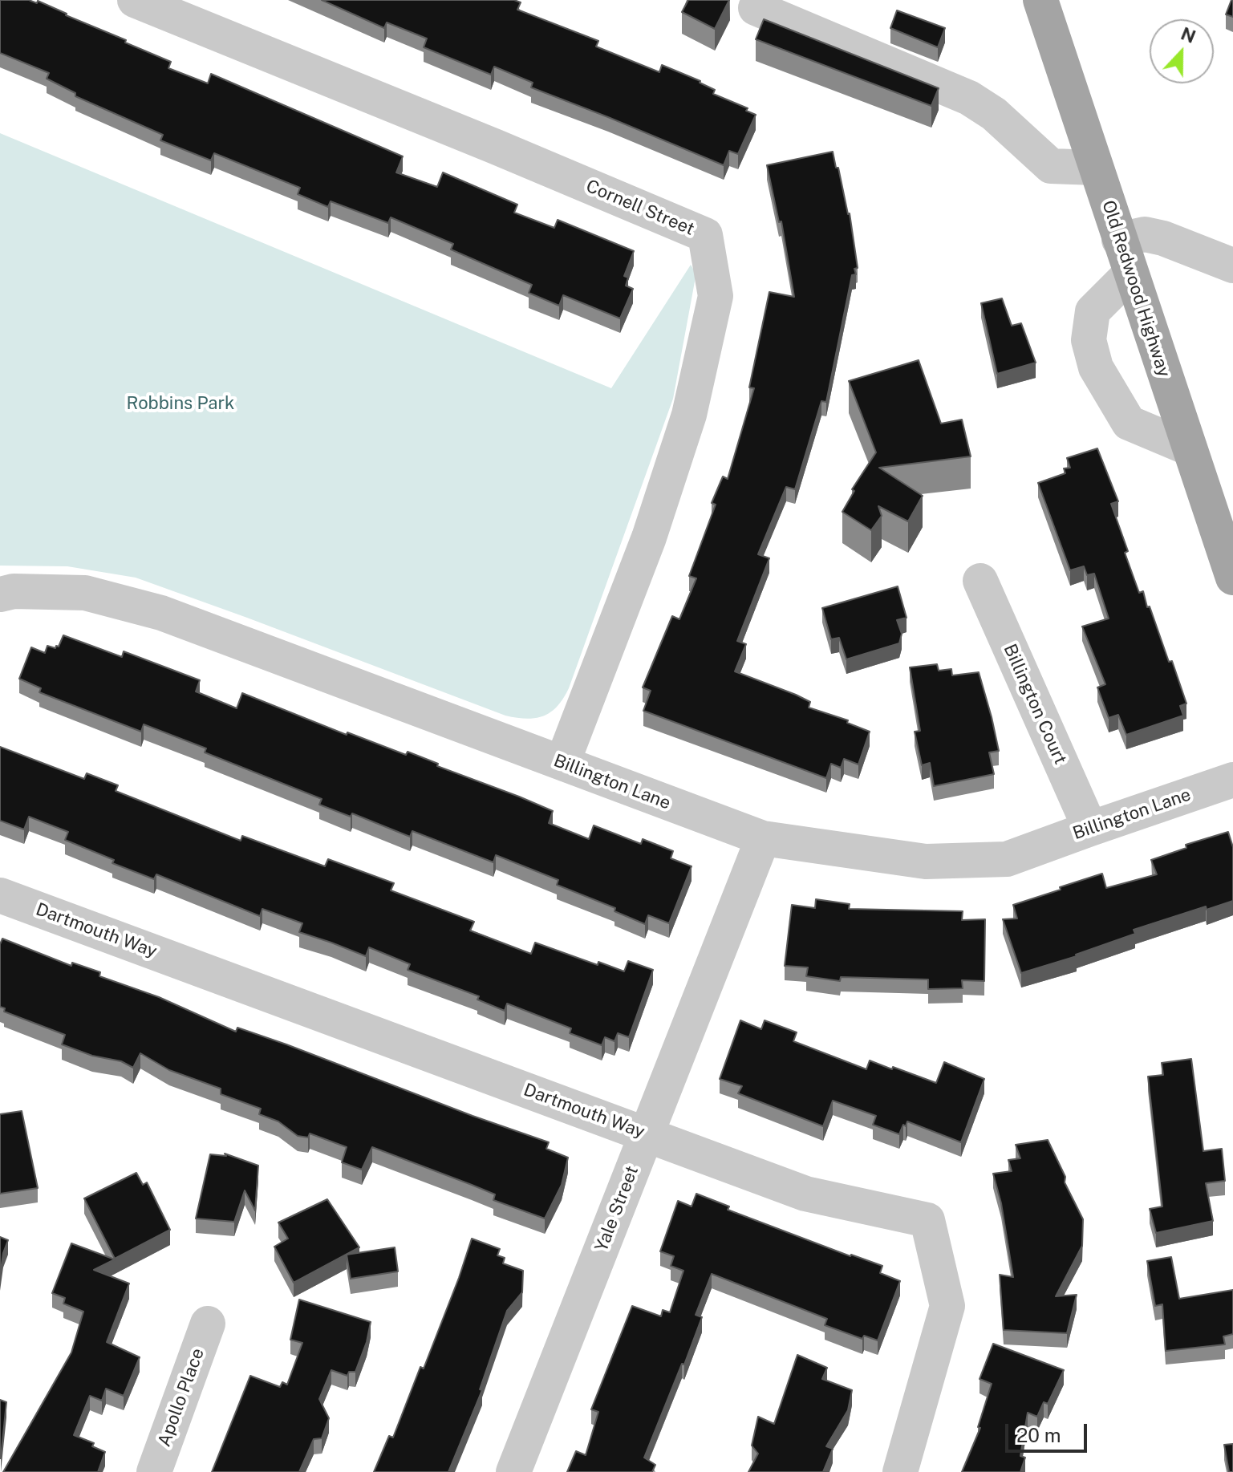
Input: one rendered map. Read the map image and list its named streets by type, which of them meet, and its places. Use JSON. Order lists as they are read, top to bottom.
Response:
{
  "streets": {
    "main road": ["Old Redwood Highway"],
    "street": [
      "Cornell Street",
      "Billington Court",
      "Billington Lane",
      "Dartmouth Way",
      "Yale Street",
      "Apollo Place"
    ]
  },
  "crossings": [
    ["Cornell Street", "Billington Lane"],
    ["Billington Court", "Billington Lane"],
    ["Billington Lane", "Yale Street"],
    ["Dartmouth Way", "Yale Street"]
  ],
  "parks": ["Robbins Park"],
  "scale_bar": "20 m",
  "north": "top"
}
